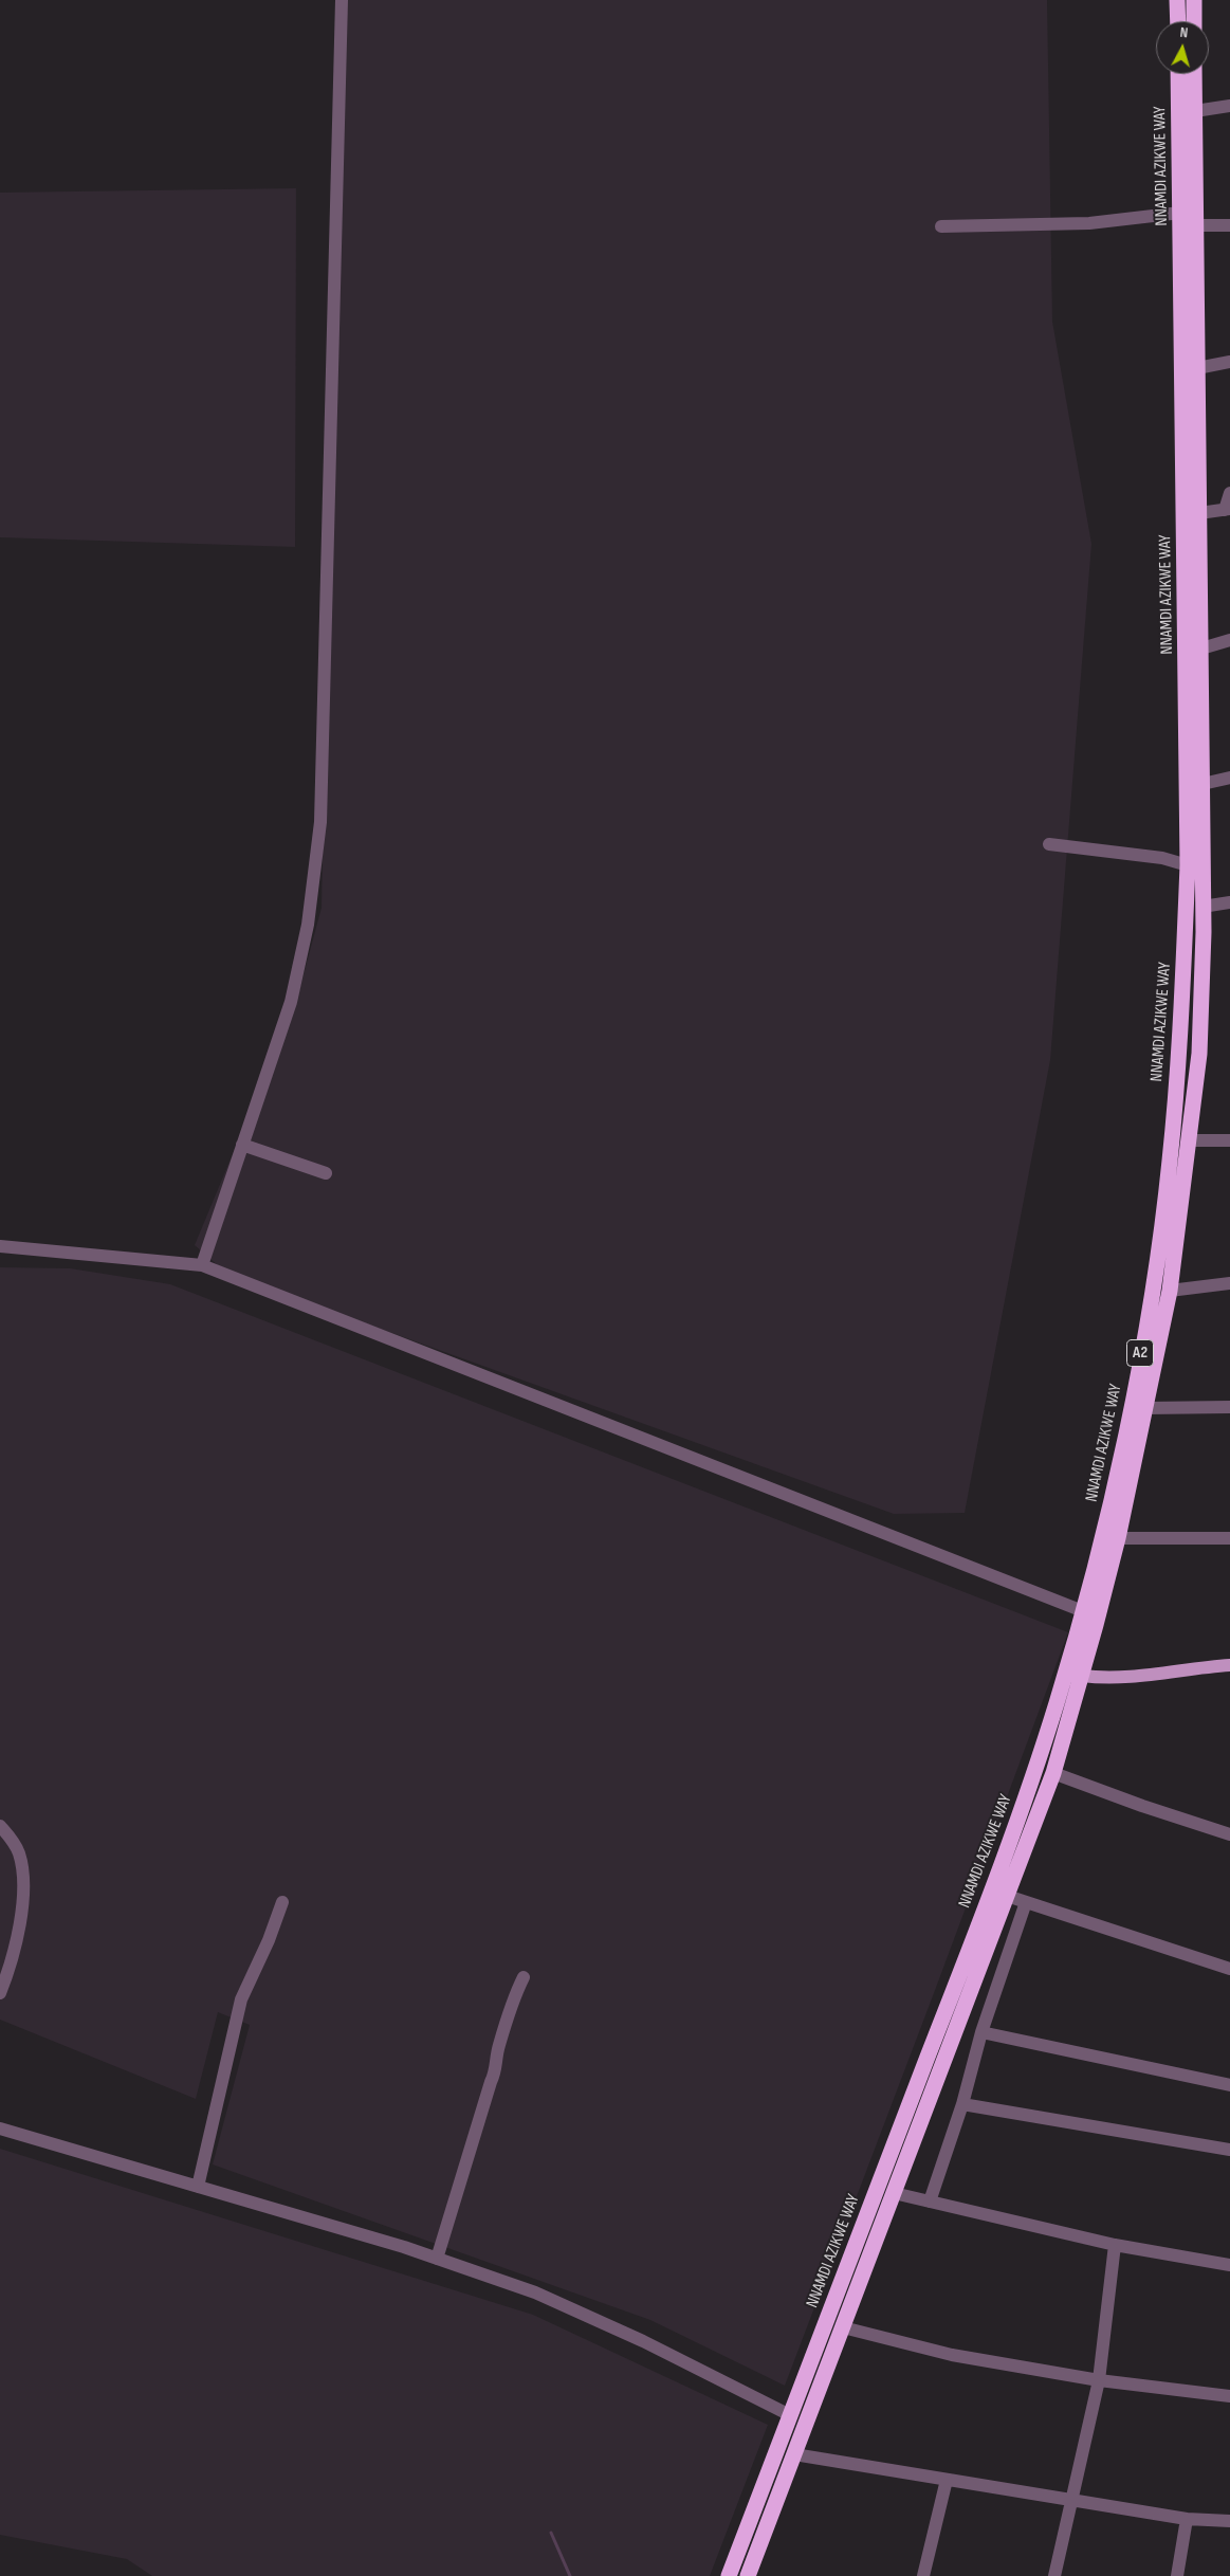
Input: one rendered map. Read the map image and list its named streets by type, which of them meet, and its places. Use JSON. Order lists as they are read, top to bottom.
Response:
{
  "streets": {
    "highway": ["NNAMDI AZIKWE WAY", "A2"]
  },
  "north": "top"
}
